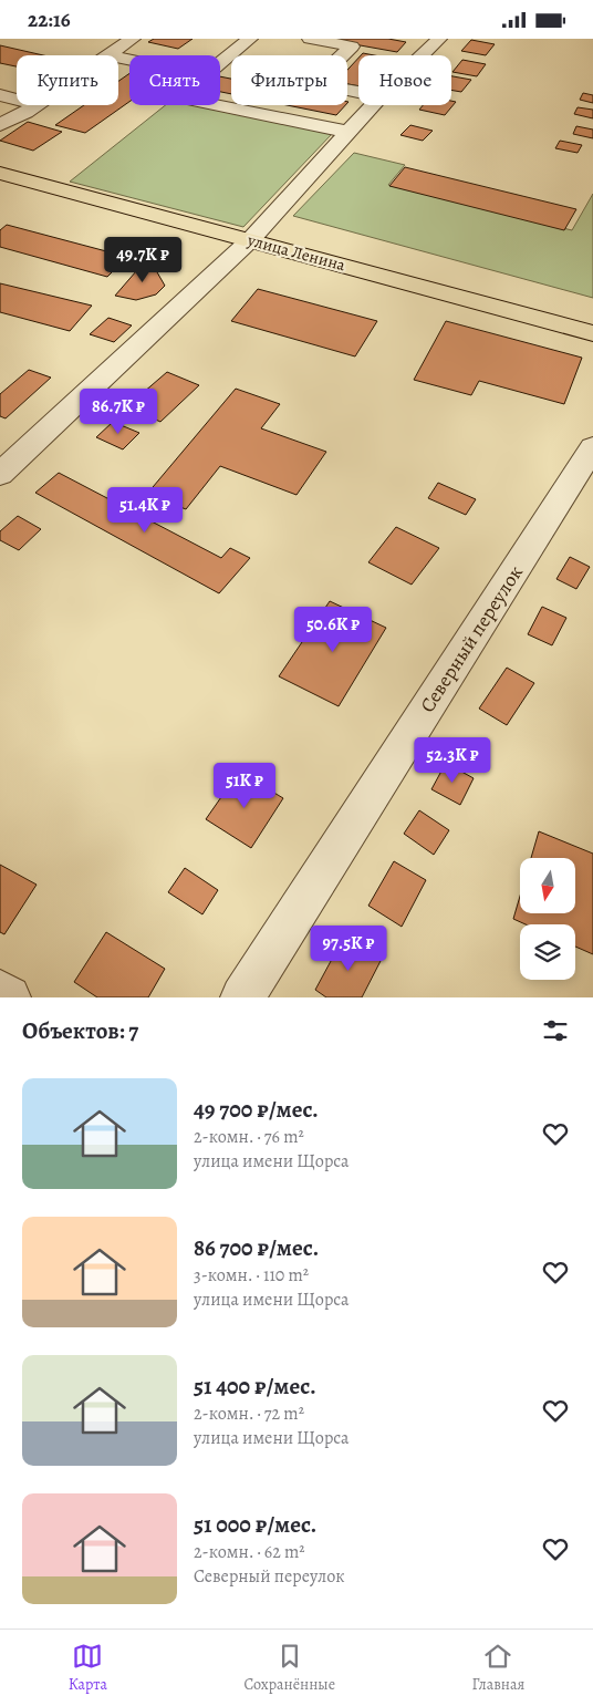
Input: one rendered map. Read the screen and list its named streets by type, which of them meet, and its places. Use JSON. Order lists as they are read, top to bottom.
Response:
{
  "streets": {
    "main road": ["улица Ленина"],
    "street": ["Северный переулок"]
  },
  "north": "bottom",
  "page": {
    "status": "22:16",
    "chip": [
      "Купить",
      "Снять",
      "Фильтры",
      "Новое"
    ],
    "price": [
      "49.7K ₽",
      "86.7K ₽",
      "51.4K ₽",
      "50.6K ₽",
      "52.3K ₽",
      "51K ₽",
      "97.5K ₽"
    ],
    "heading": "Объектов: 7",
    "list": [
      {
        "name": "49 700 ₽/мес.",
        "note": "2-комн. · 76 m² · улица имени Щорса"
      },
      {
        "name": "86 700 ₽/мес.",
        "note": "3-комн. · 110 m² · улица имени Щорса"
      },
      {
        "name": "51 400 ₽/мес.",
        "note": "2-комн. · 72 m² · улица имени Щорса"
      },
      {
        "name": "51 000 ₽/мес.",
        "note": "2-комн. · 62 m² · Северный переулок"
      }
    ],
    "tabs": ["Карта", "Сохранённые", "Главная"]
  }
}
